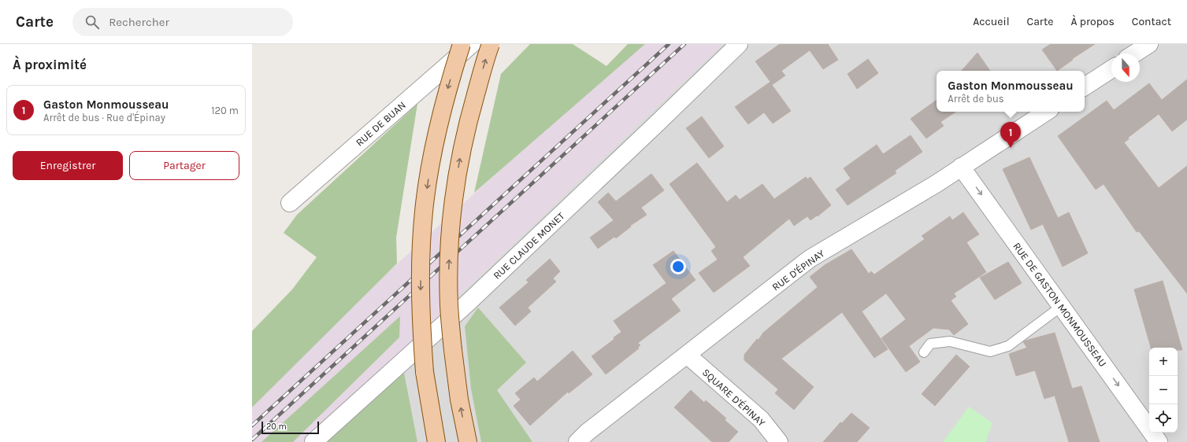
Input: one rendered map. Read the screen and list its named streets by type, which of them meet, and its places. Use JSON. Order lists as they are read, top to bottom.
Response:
{
  "streets": {
    "street": [
      "RUE DE BUAN",
      "RUE CLAUDE MONET",
      "RUE D'ÉPINAY",
      "RUE DE GASTON MONMOUSSEAU",
      "SQUARE D'ÉPINAY"
    ]
  },
  "crossings": [
    ["RUE D'ÉPINAY", "RUE DE GASTON MONMOUSSEAU"],
    ["RUE D'ÉPINAY", "SQUARE D'ÉPINAY"]
  ],
  "one_way": ["RUE DE GASTON MONMOUSSEAU"],
  "scale_bar": "20 m",
  "north": "bottom",
  "page": {
    "header": "Carte",
    "search": "Rechercher",
    "nav": [
      "Accueil",
      "Carte",
      "À propos",
      "Contact"
    ],
    "heading": "À proximité",
    "popup": ["Gaston Monmousseau", "Arrêt de bus"],
    "list": [
      {
        "mark": "1",
        "name": "Gaston Monmousseau",
        "note": "Arrêt de bus · Rue d'Épinay",
        "value": "120 m"
      }
    ],
    "pins": "1",
    "buttons": ["Enregistrer", "Partager"],
    "map_buttons": ["+", "−"],
    "scale": "20 m"
  }
}
